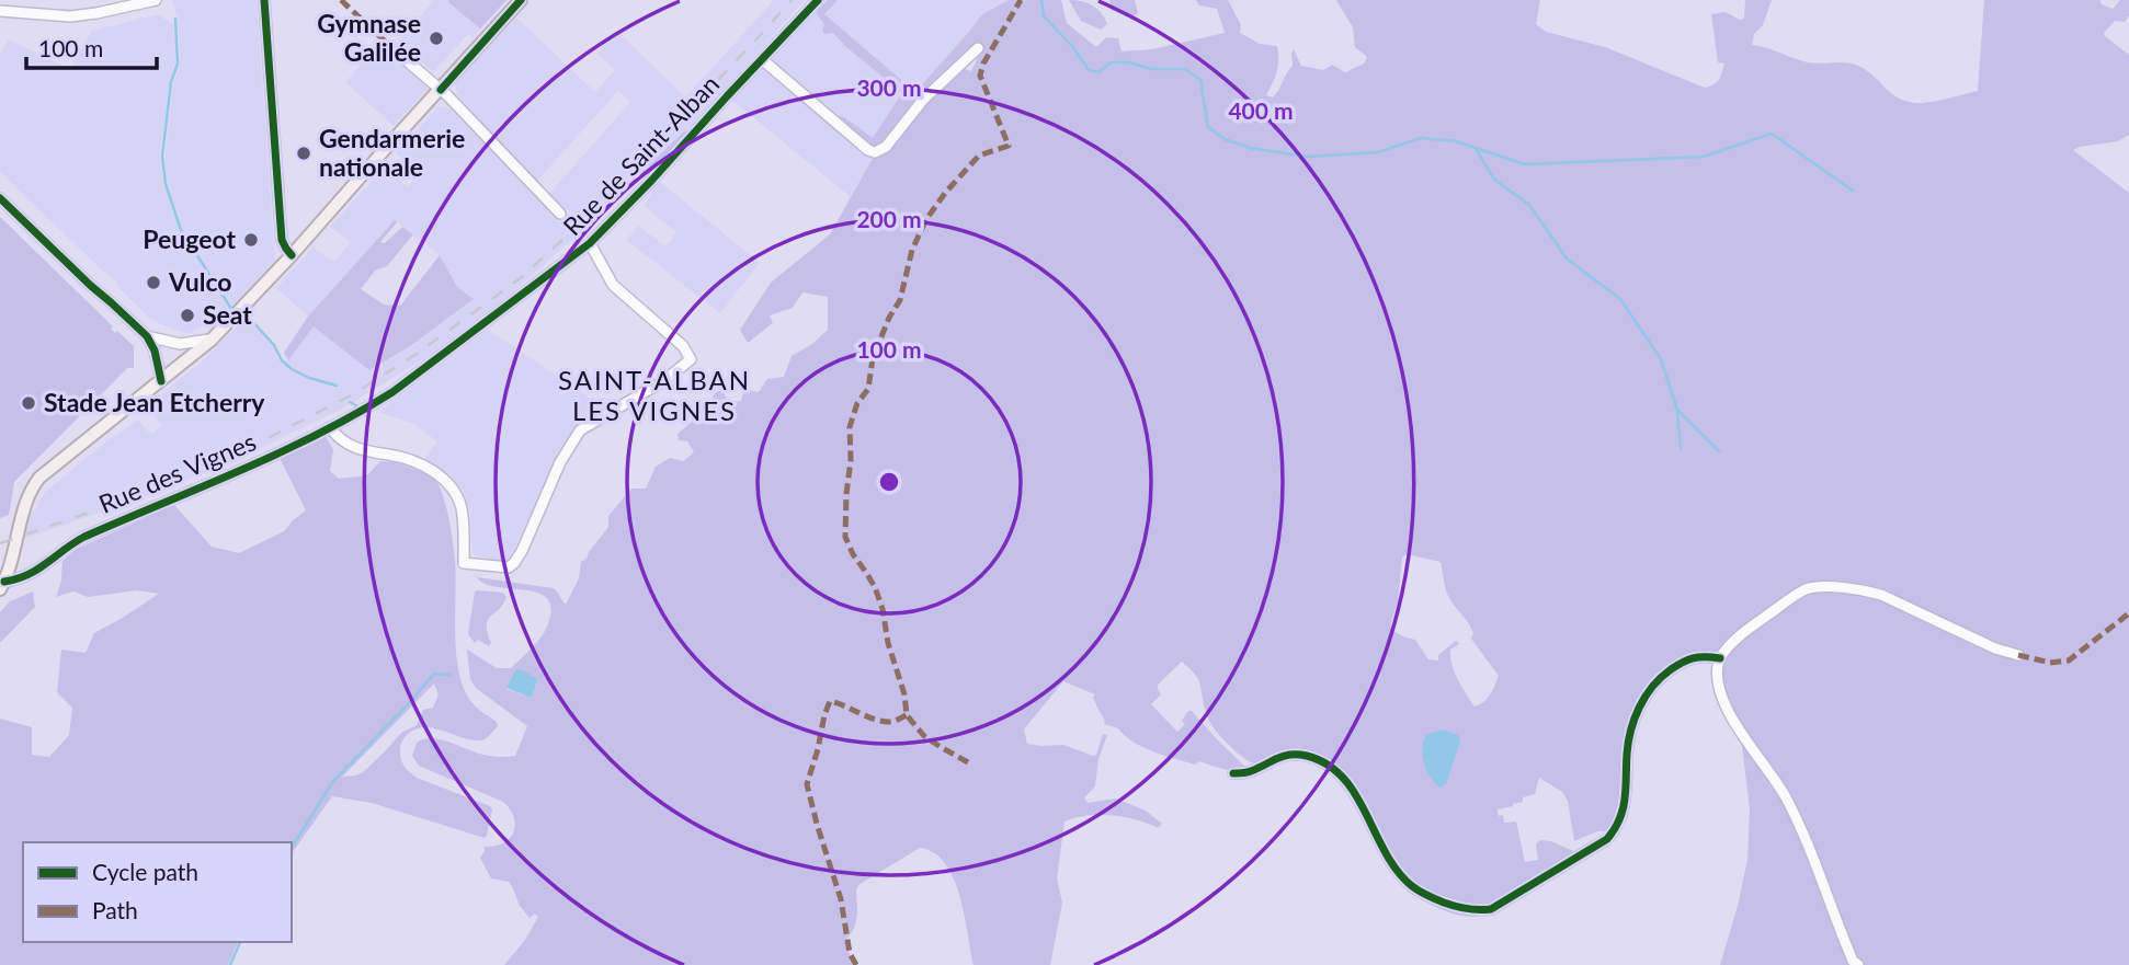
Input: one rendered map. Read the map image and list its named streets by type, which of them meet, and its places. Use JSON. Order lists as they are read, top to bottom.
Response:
{
  "streets": {
    "street": ["Rue de Saint-Alban", "Rue des Vignes"]
  },
  "crossings": [
    ["Rue de Saint-Alban", "Rue des Vignes"]
  ],
  "districts": ["SAINT-ALBAN LES VIGNES"],
  "places": [
    "Gymnase Galilée",
    "Gendarmerie nationale",
    "Peugeot",
    "Vulco",
    "Seat",
    "Stade Jean Etcherry"
  ],
  "legend": ["Cycle path", "Path"],
  "scale_bar": "100 m",
  "rings": [
    "300 m",
    "400 m",
    "200 m",
    "100 m"
  ]
}
